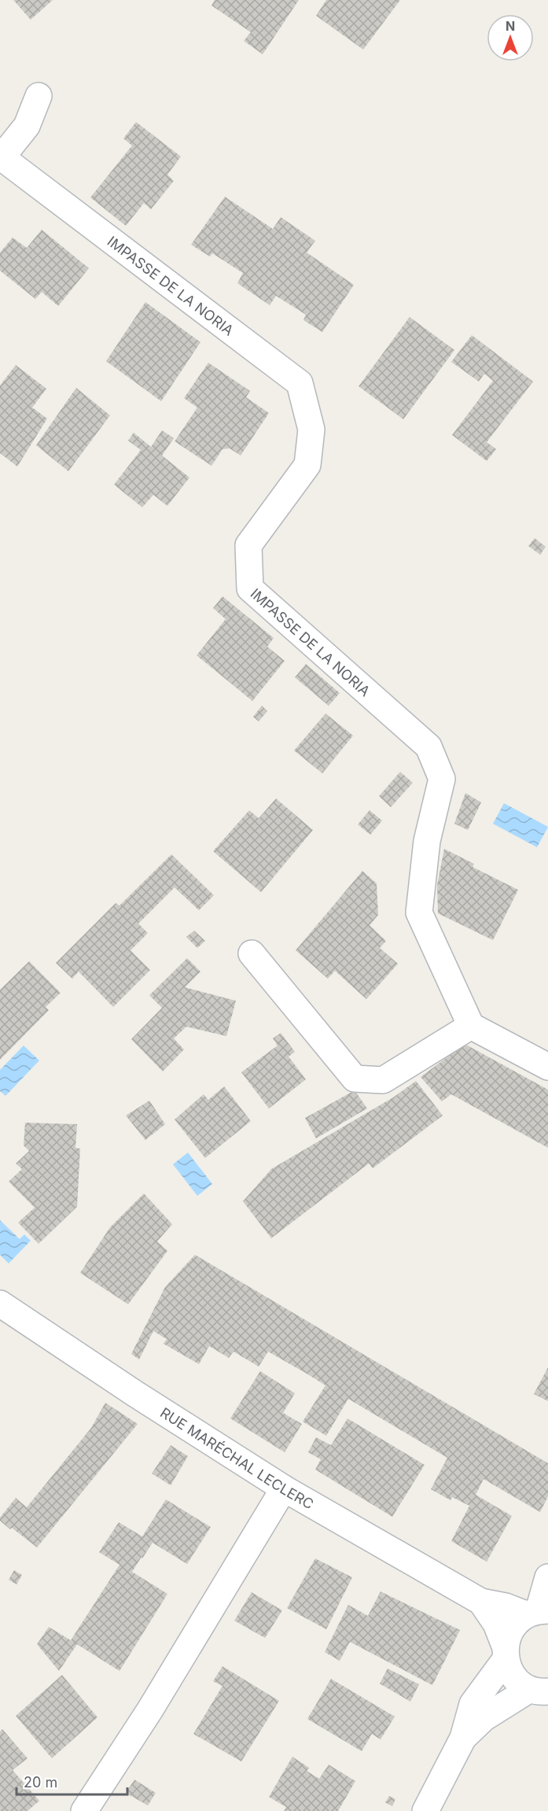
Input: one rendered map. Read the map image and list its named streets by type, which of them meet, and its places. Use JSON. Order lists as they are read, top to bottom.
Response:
{
  "streets": {
    "street": ["IMPASSE DE LA NORIA", "RUE MARÉCHAL LECLERC"]
  },
  "scale_bar": "20 m",
  "north": "top"
}
